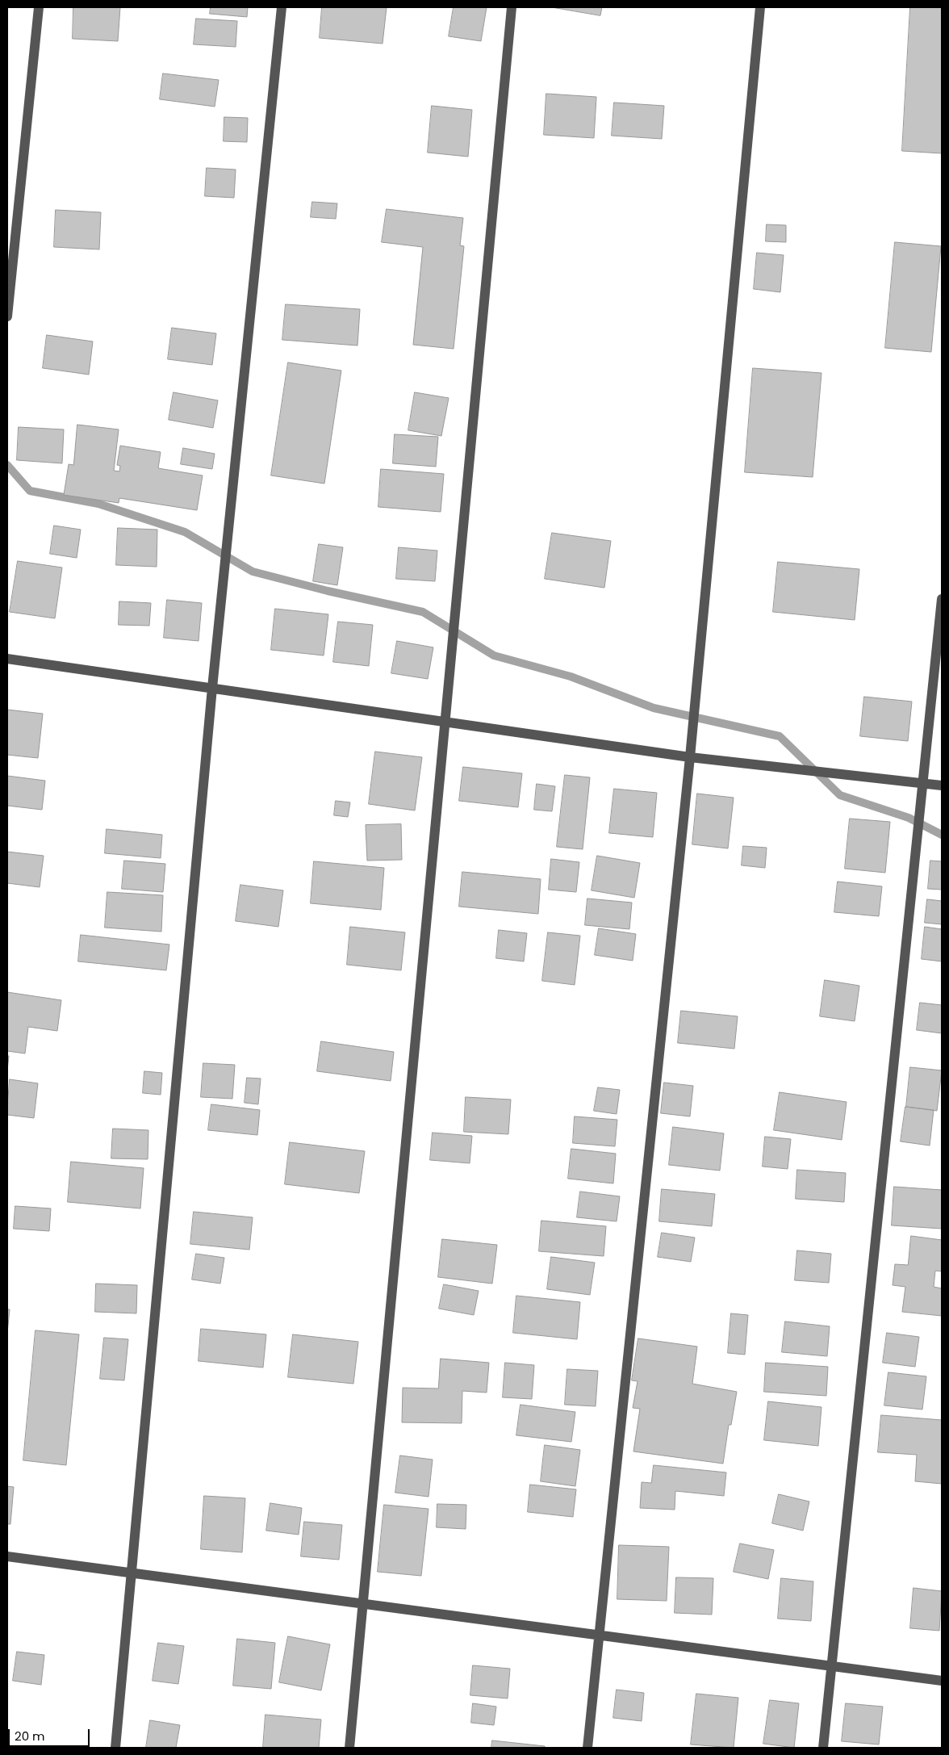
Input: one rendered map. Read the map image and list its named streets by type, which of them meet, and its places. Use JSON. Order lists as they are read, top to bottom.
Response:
{
  "scale_bar": "20 m"
}
